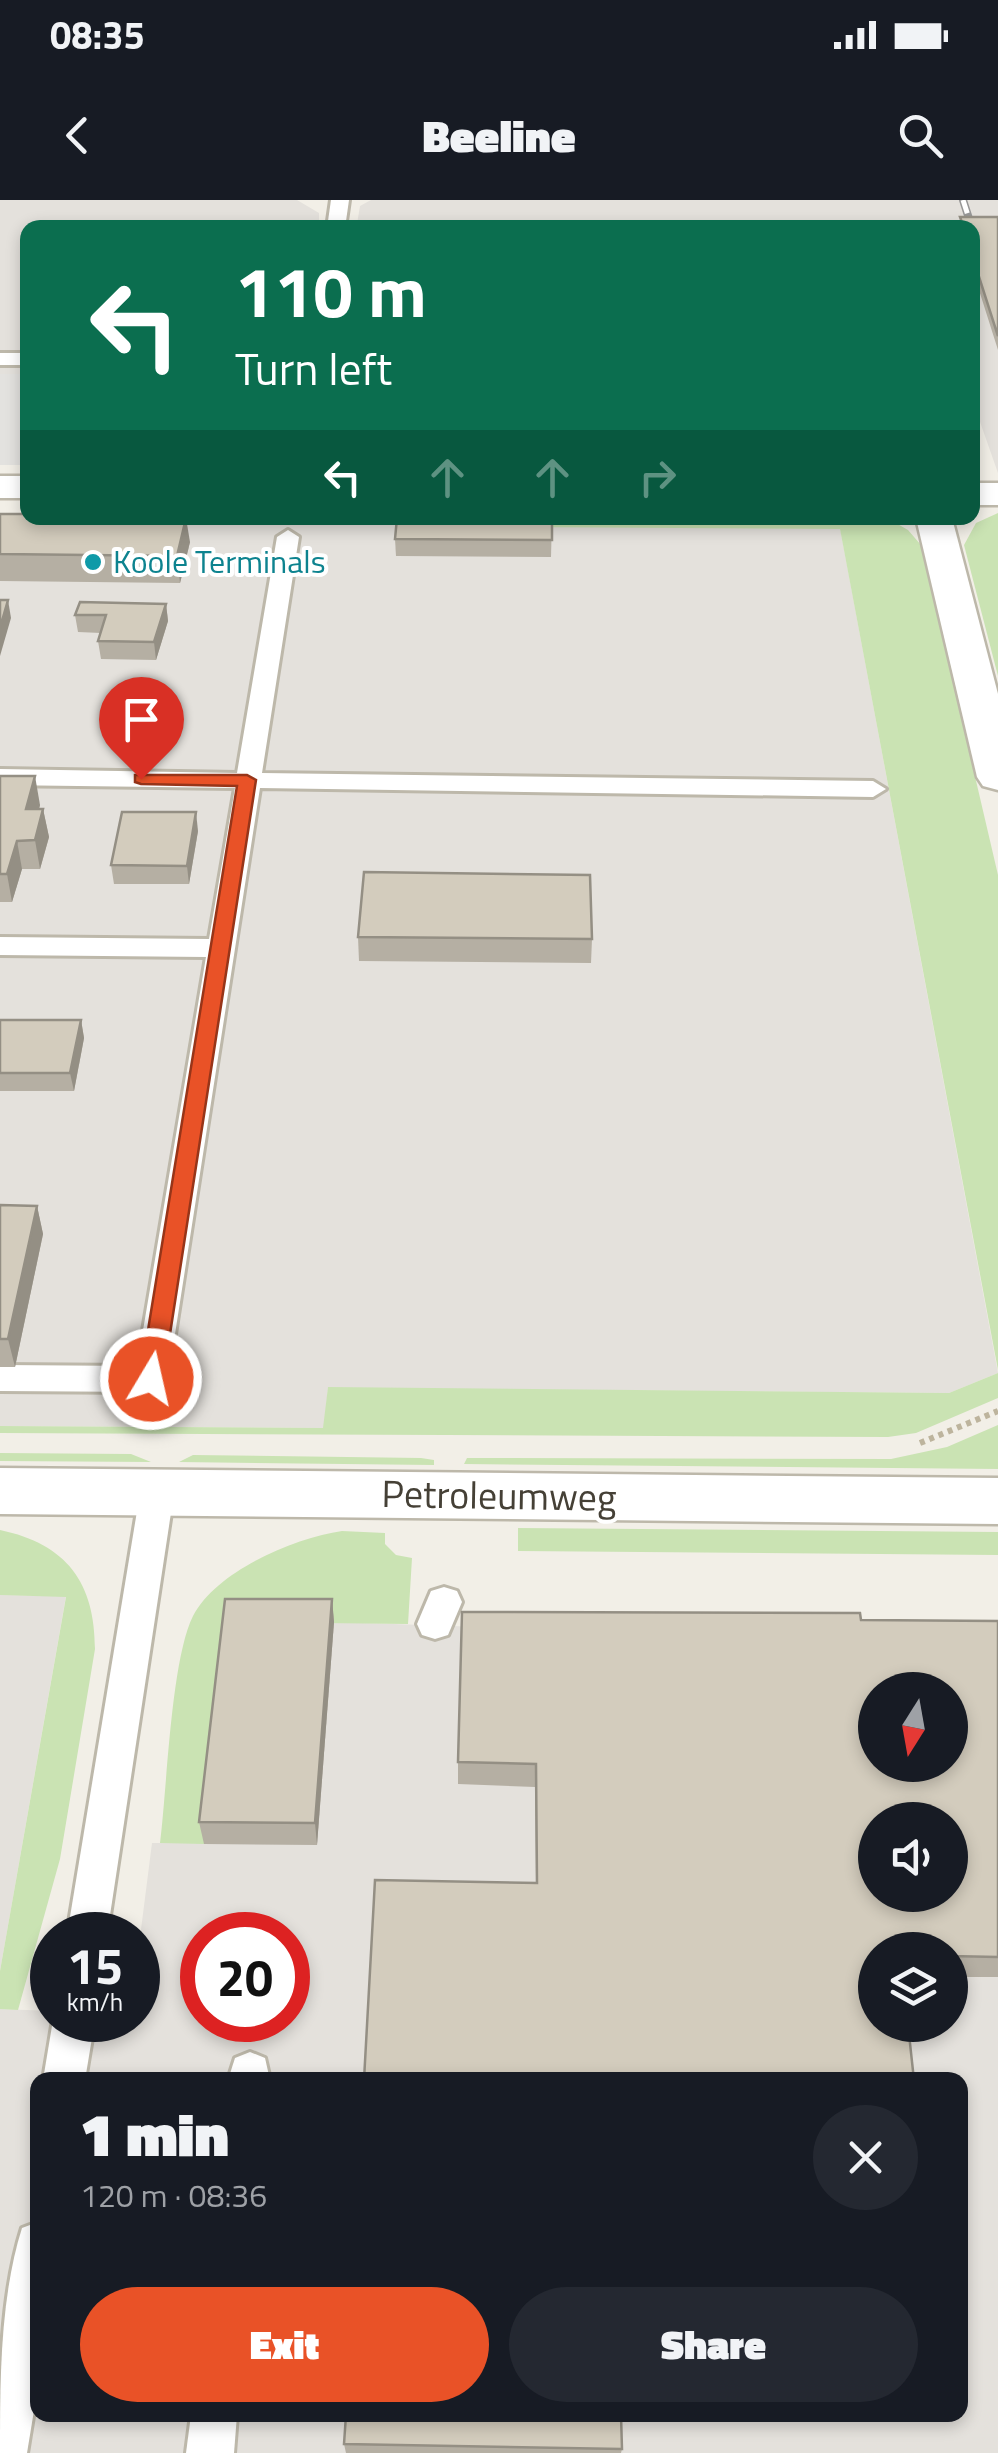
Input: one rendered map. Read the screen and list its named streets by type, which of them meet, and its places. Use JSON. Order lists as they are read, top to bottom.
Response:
{
  "streets": {
    "street": ["Petroleumweg"]
  },
  "places": ["Koole Terminals"],
  "north": "bottom",
  "page": {
    "status": "08:35",
    "header": "Beeline",
    "turn": ["110 m", "Turn left"],
    "speed": "15 km/h",
    "limit": "20",
    "heading": ["1 min", "120 m · 08:36"],
    "buttons": ["Exit", "Share"]
  }
}
